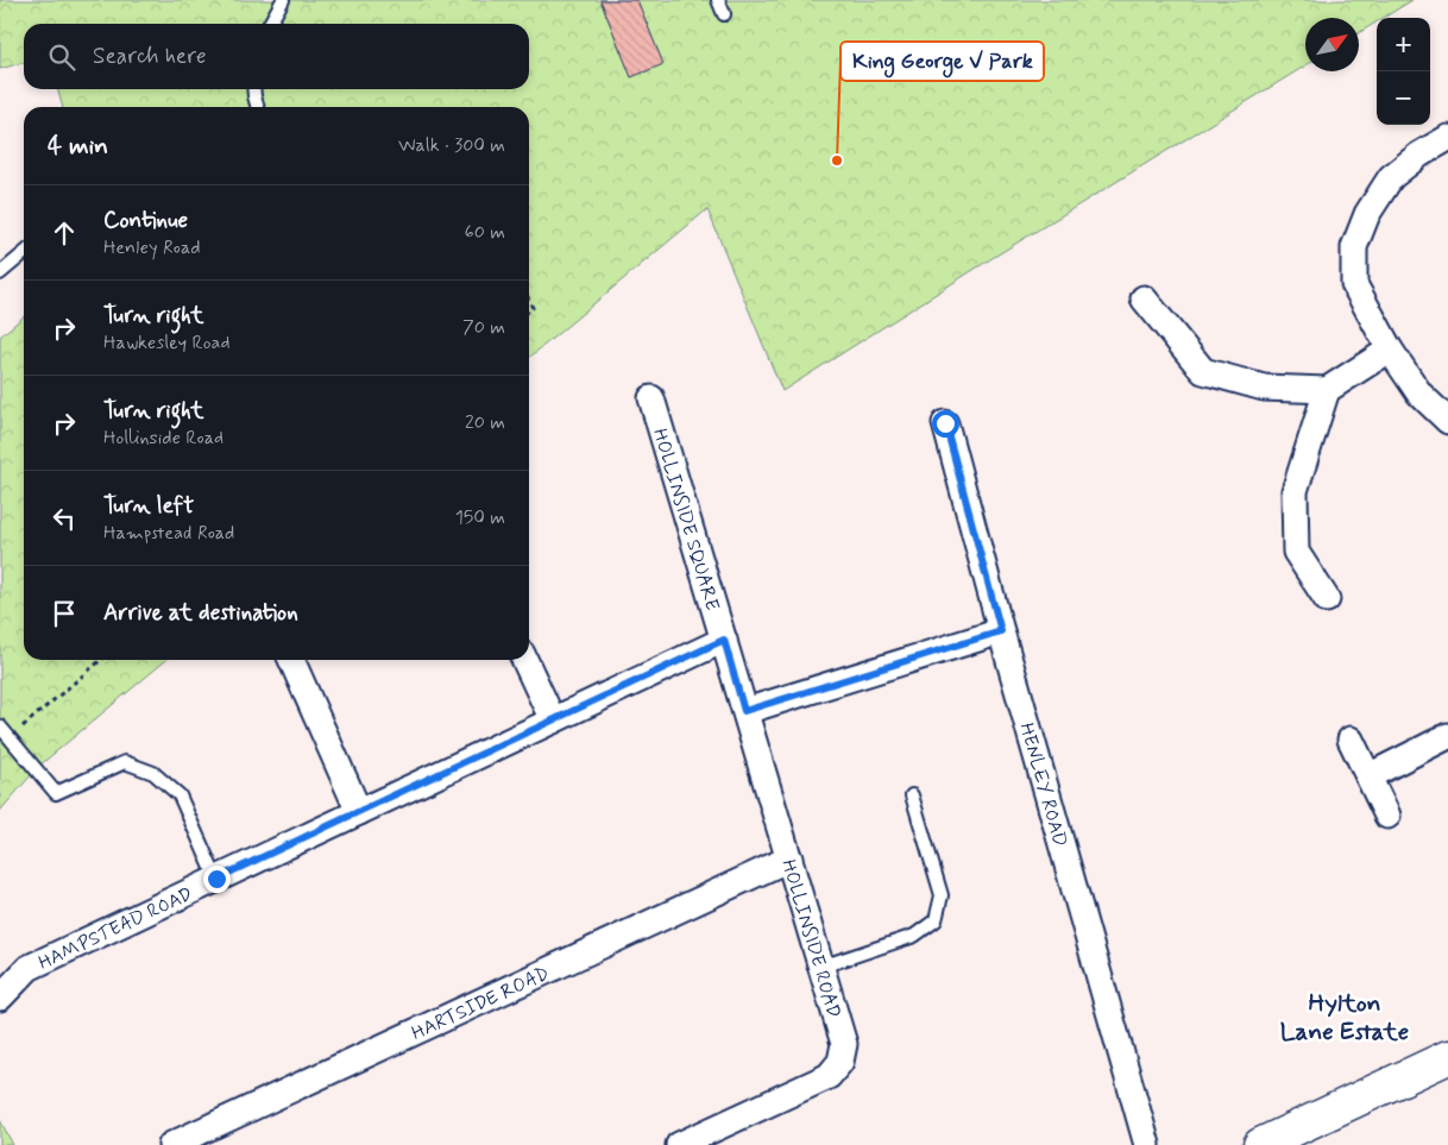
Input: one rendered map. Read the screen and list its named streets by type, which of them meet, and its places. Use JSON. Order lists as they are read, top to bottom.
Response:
{
  "streets": {
    "street": [
      "HOLLINSIDE SQUARE",
      "HENLEY ROAD",
      "HAMPSTEAD ROAD",
      "HOLLINSIDE ROAD",
      "HARTSIDE ROAD"
    ]
  },
  "crossings": [
    ["HOLLINSIDE SQUARE", "HAMPSTEAD ROAD"],
    ["HOLLINSIDE SQUARE", "HOLLINSIDE ROAD"],
    ["HAMPSTEAD ROAD", "HOLLINSIDE ROAD"],
    ["HOLLINSIDE ROAD", "HARTSIDE ROAD"]
  ],
  "districts": ["Hylton Lane Estate"],
  "places": ["King George V Park"],
  "north": "top right",
  "page": {
    "map_buttons": ["+", "−"],
    "search": "Search here",
    "heading": ["4 min", "Walk · 300 m"],
    "list": [
      ["Continue", "Henley Road", "60 m"],
      ["Turn right", "Hawkesley Road", "70 m"],
      ["Turn right", "Hollinside Road", "20 m"],
      ["Turn left", "Hampstead Road", "150 m"],
      "Arrive at destination"
    ]
  }
}
